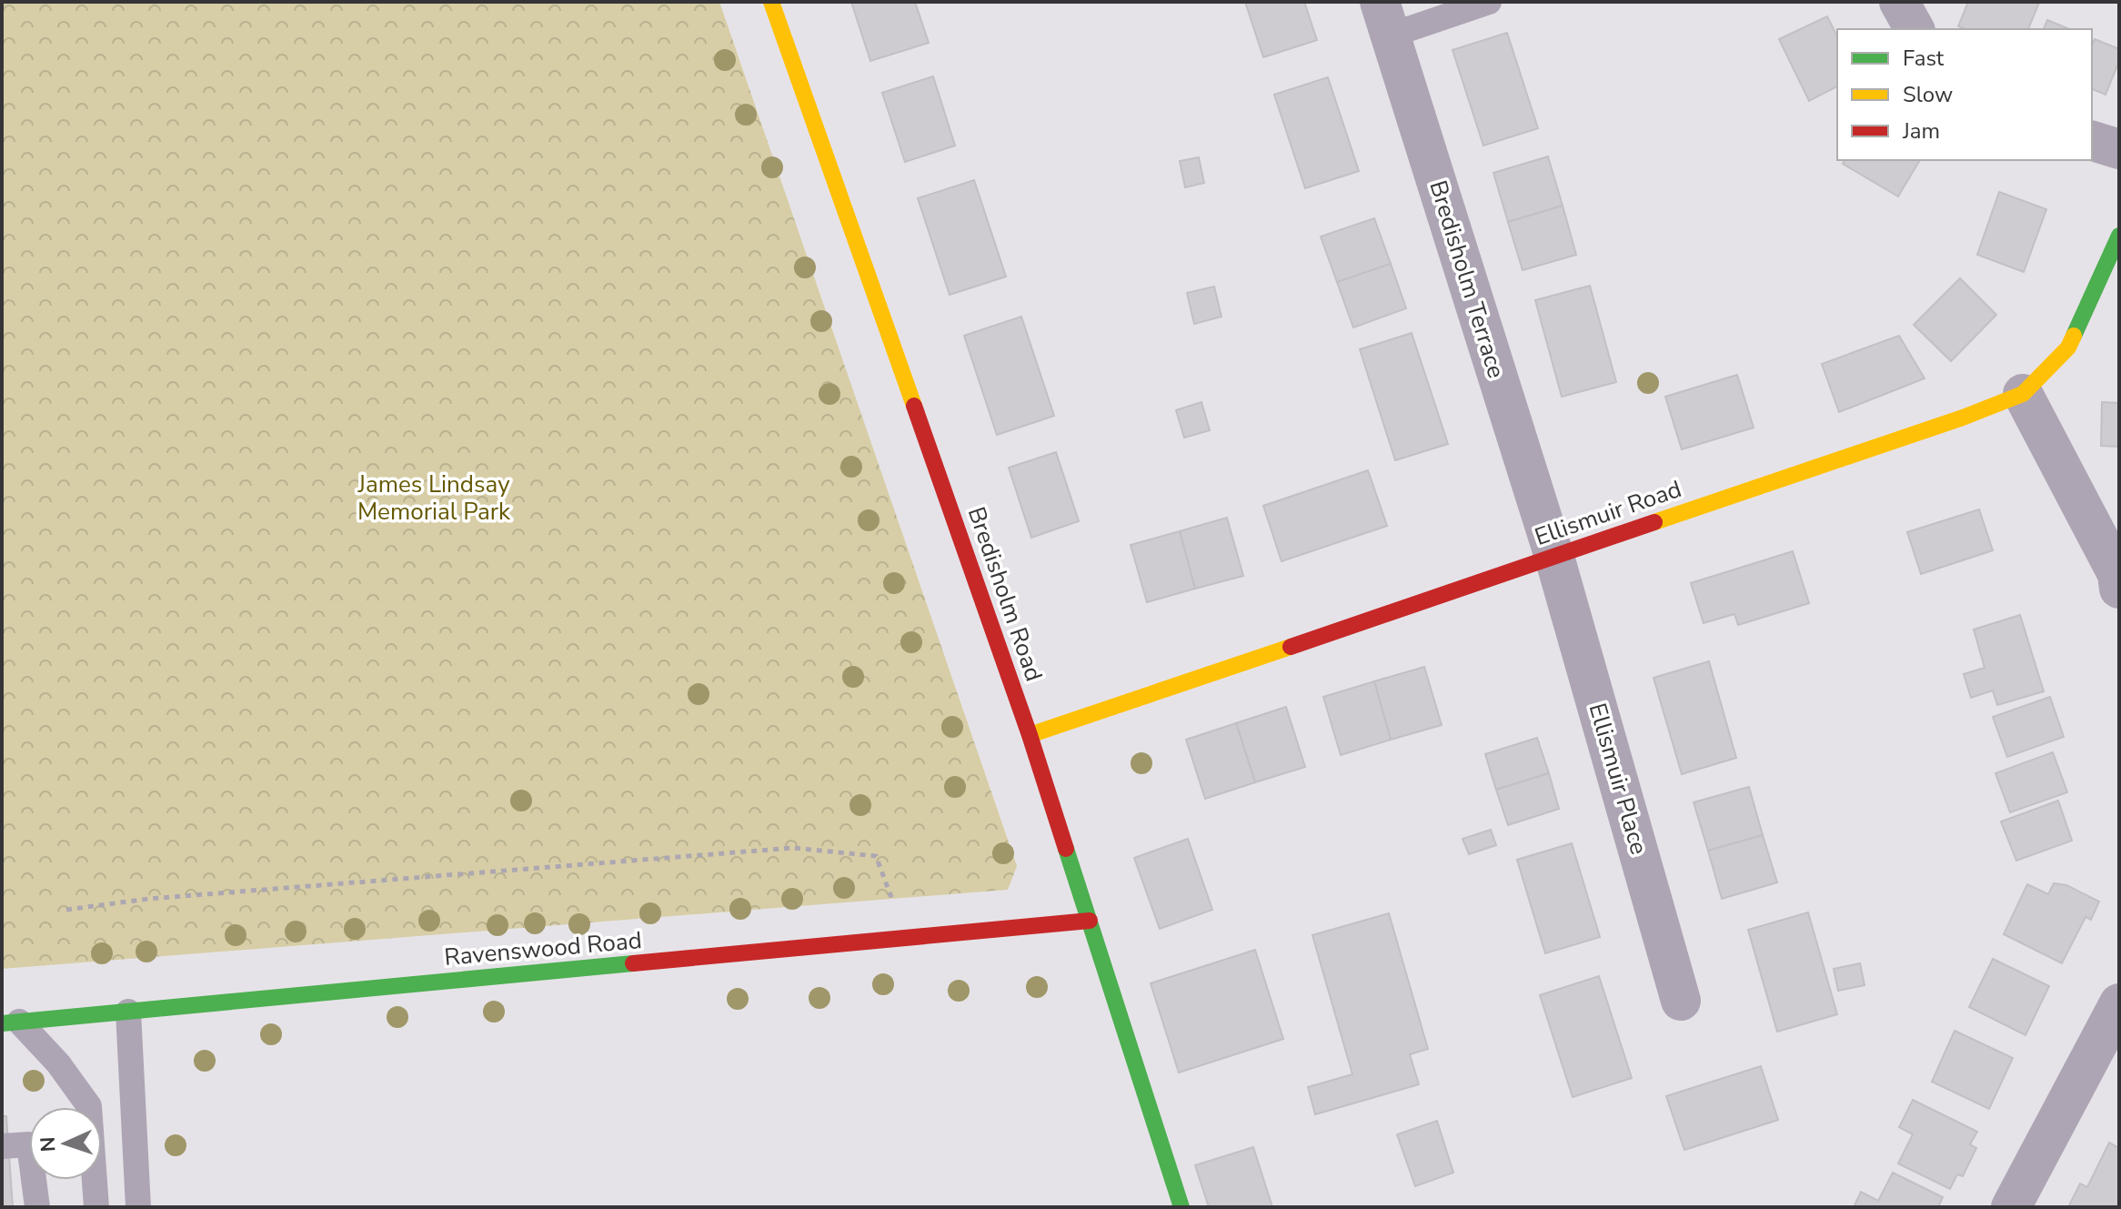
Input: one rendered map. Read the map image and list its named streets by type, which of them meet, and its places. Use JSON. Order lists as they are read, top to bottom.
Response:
{
  "streets": {
    "street": [
      "Bredisholm Terrace",
      "Ellismuir Road",
      "Bredisholm Road",
      "Ellismuir Place",
      "Ravenswood Road"
    ]
  },
  "crossings": [
    ["Bredisholm Terrace", "Ellismuir Road"],
    ["Bredisholm Terrace", "Ellismuir Place"],
    ["Ellismuir Road", "Bredisholm Road"],
    ["Ellismuir Road", "Ellismuir Place"],
    ["Bredisholm Road", "Ravenswood Road"]
  ],
  "parks": ["James Lindsay Memorial Park"],
  "legend": ["Fast", "Slow", "Jam"],
  "north": "left"
}
